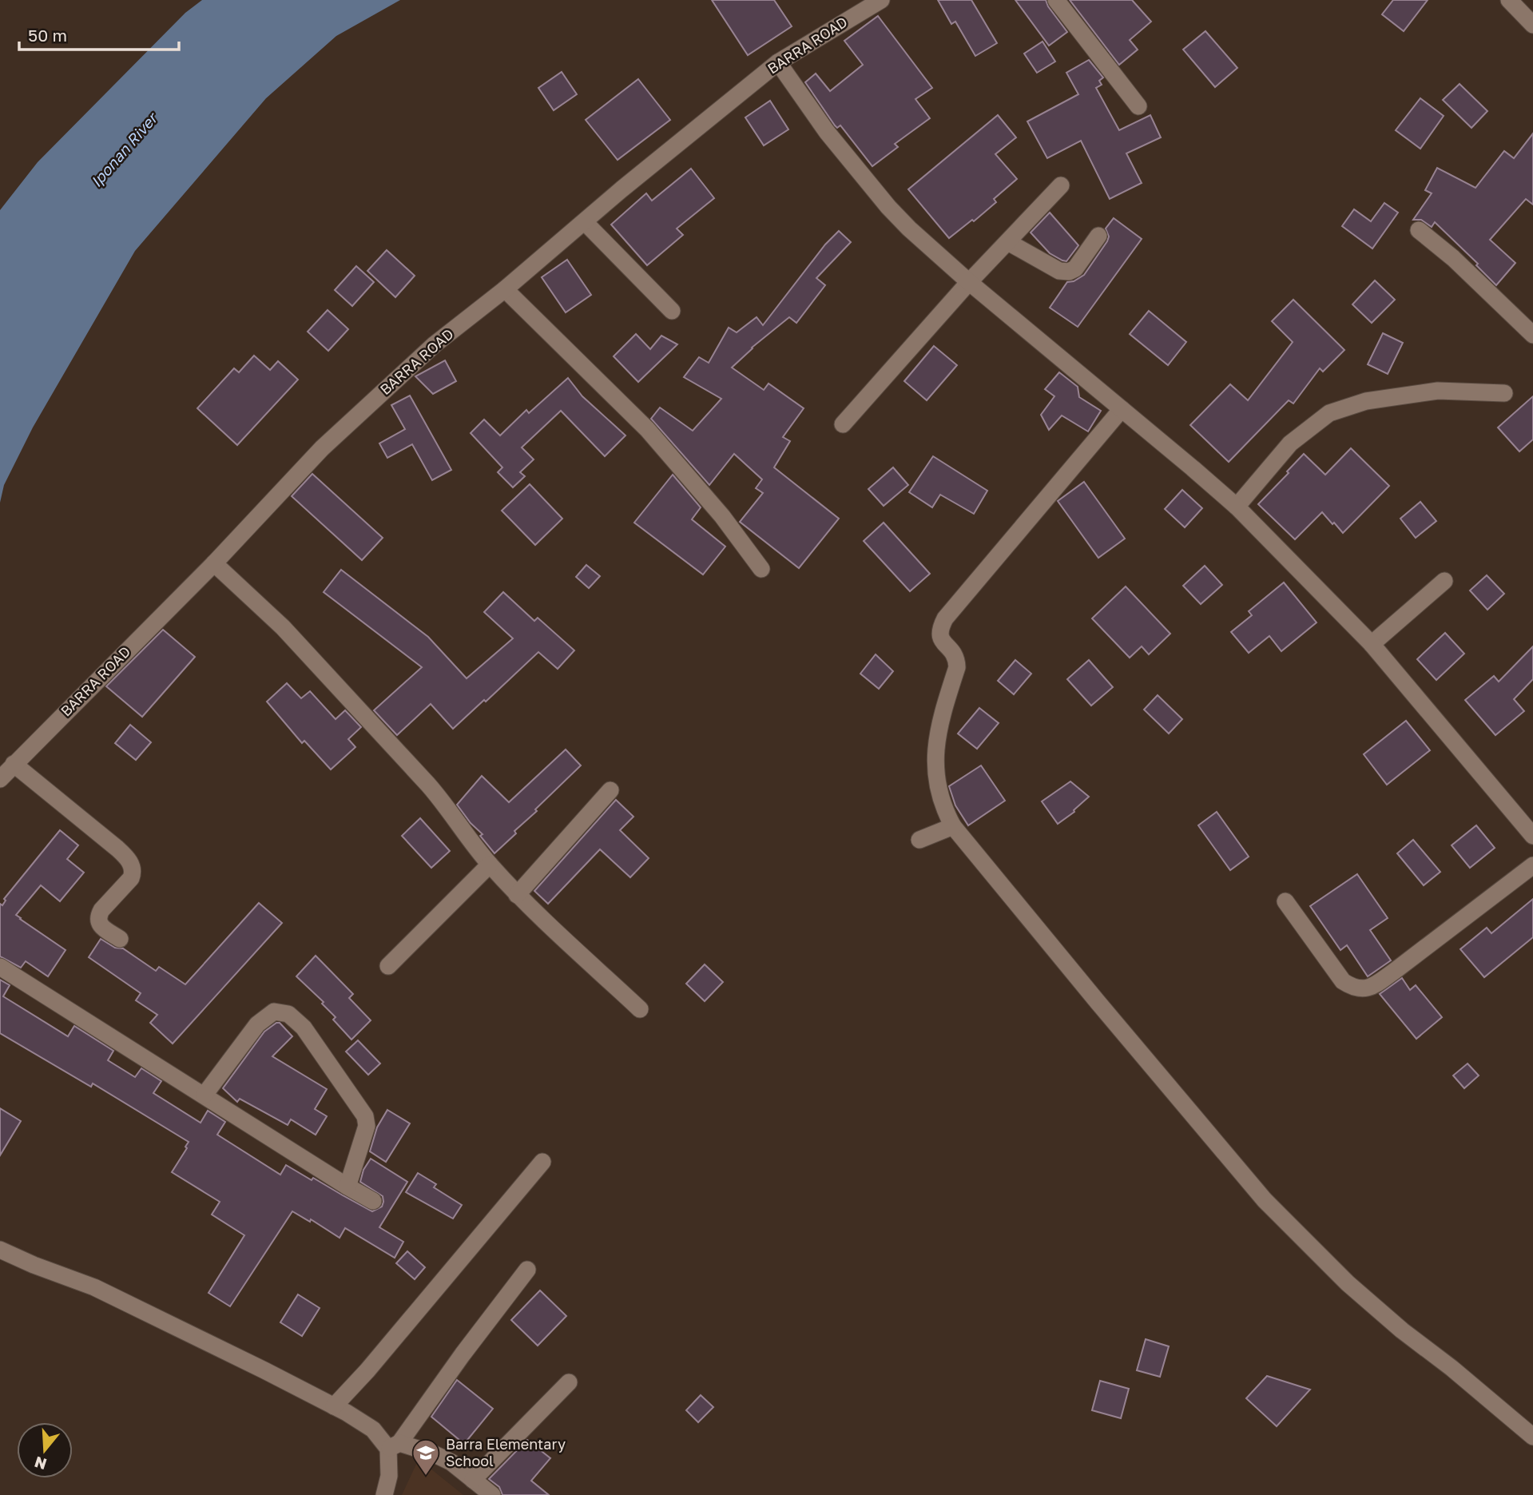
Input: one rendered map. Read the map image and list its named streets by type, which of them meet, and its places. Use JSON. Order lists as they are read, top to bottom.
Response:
{
  "streets": {
    "street": ["BARRA ROAD"]
  },
  "water": ["Iponan River"],
  "places": {
    "school or university": ["Barra Elementary School"]
  },
  "scale_bar": "50 m",
  "north": "bottom"
}
